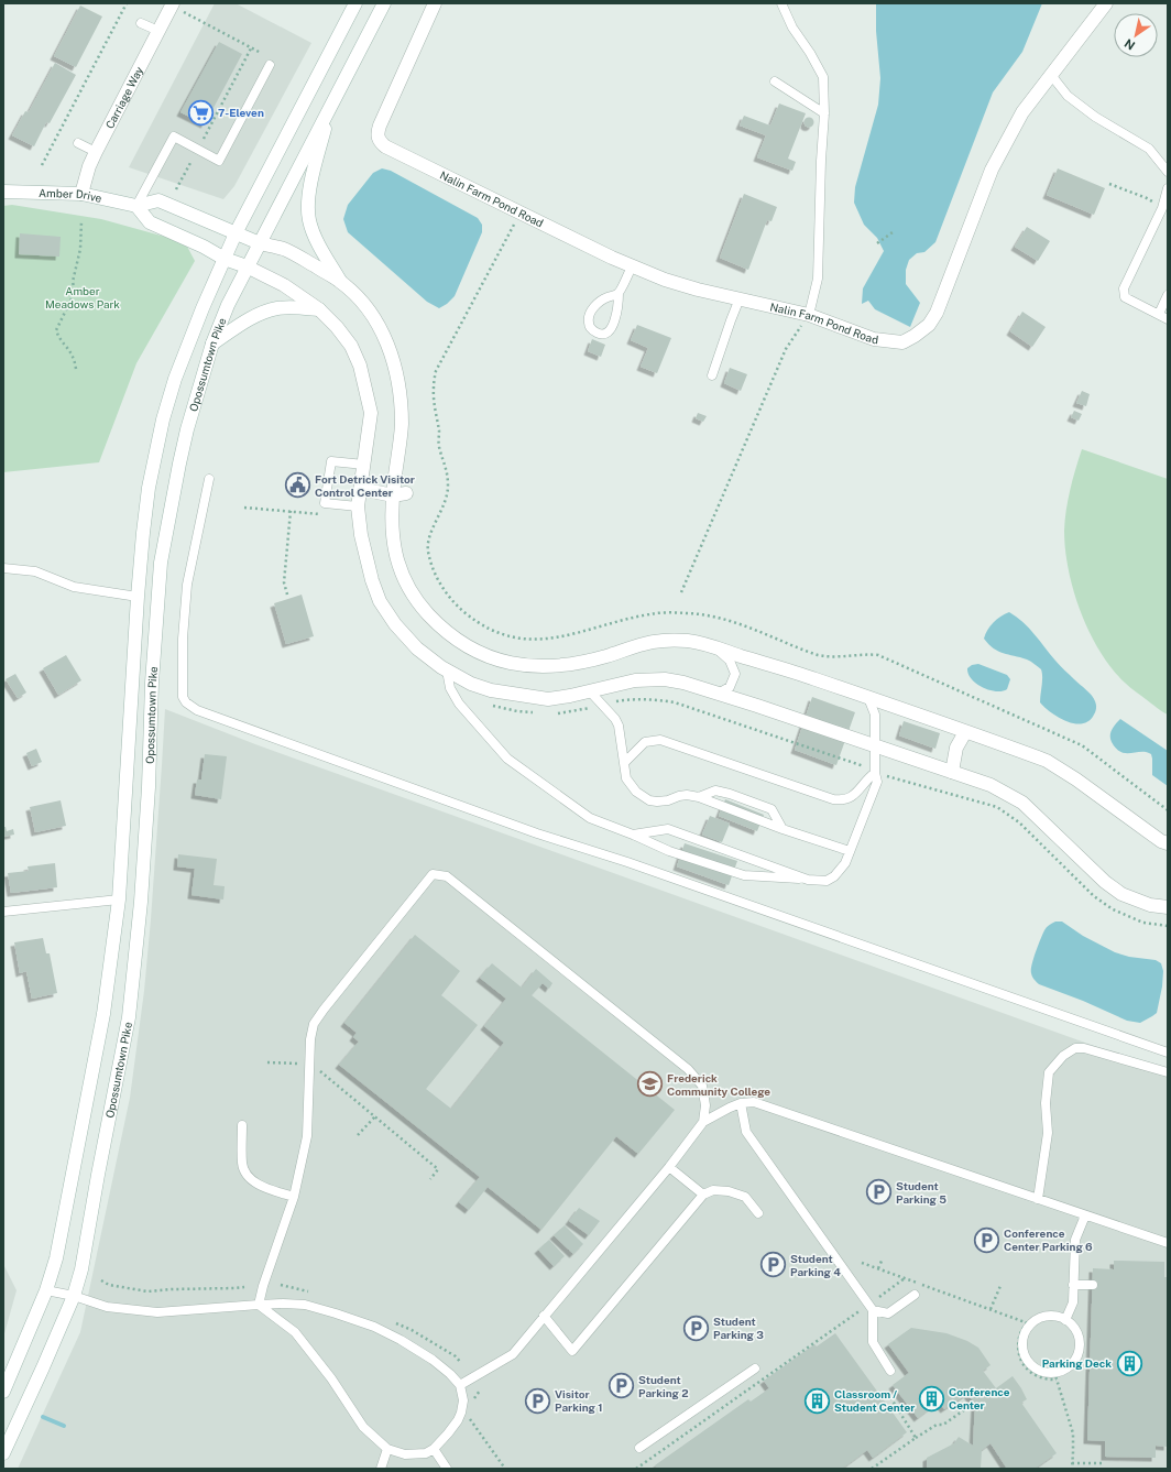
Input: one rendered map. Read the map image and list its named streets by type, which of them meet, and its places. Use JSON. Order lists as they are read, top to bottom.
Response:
{
  "streets": {
    "street": [
      "Carriage Way",
      "Amber Drive",
      "Nalin Farm Pond Road",
      "Opossumtown Pike"
    ]
  },
  "crossings": [
    ["Carriage Way", "Amber Drive"],
    ["Amber Drive", "Opossumtown Pike"]
  ],
  "parks": ["Amber Meadows Park"],
  "places": {
    "supermarket": ["7-Eleven"],
    "public building": ["Fort Detrick Visitor Control Center"],
    "school or university": ["Frederick Community College"],
    "parking": [
      "Student Parking 5",
      "Conference Center Parking 6",
      "Student Parking 4",
      "Student Parking 3",
      "Student Parking 2",
      "Visitor Parking 1"
    ],
    "building": ["Parking Deck", "Conference Center", "Classroom / Student Center"]
  },
  "north": "bottom left"
}
